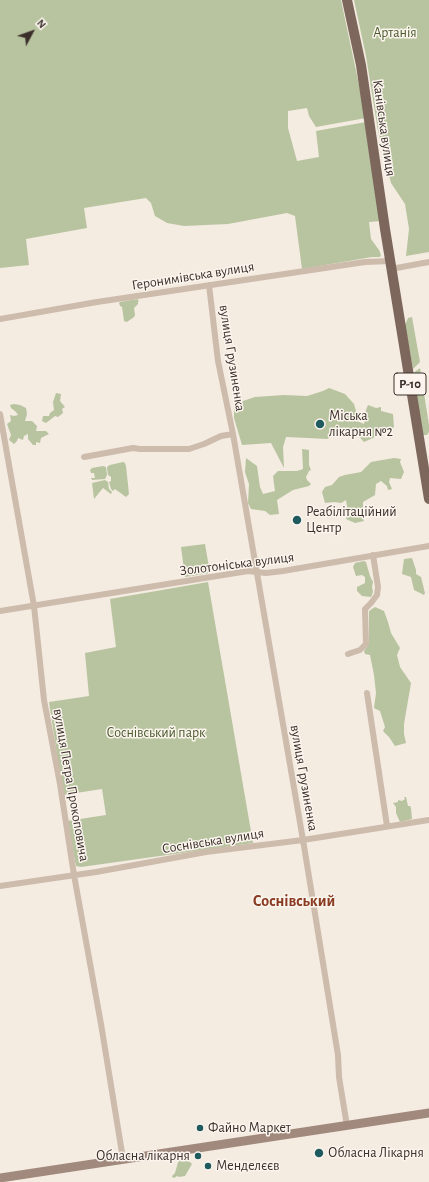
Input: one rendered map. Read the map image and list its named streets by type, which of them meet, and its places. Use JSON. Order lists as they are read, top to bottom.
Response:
{
  "streets": {
    "main road": ["Канівська вулиця", "Р-10"],
    "street": [
      "Геронимівська вулиця",
      "вулиця Грузиненка",
      "Золотоніська вулиця",
      "вулиця Петра Прокоповича",
      "Соснівська вулиця"
    ]
  },
  "crossings": [
    ["Канівська вулиця", "Геронимівська вулиця"],
    ["Канівська вулиця", "Р-10"],
    ["Геронимівська вулиця", "вулиця Грузиненка"],
    ["Геронимівська вулиця", "Р-10"],
    ["вулиця Грузиненка", "Золотоніська вулиця"],
    ["вулиця Грузиненка", "Соснівська вулиця"],
    ["Золотоніська вулиця", "вулиця Петра Прокоповича"],
    ["вулиця Петра Прокоповича", "Соснівська вулиця"]
  ],
  "districts": ["Соснівський"],
  "parks": ["Артанія", "Соснівський парк"],
  "places": [
    "Міська лікарня №2",
    "Реабілітаційний Центр",
    "Файно Маркет",
    "Обласна Лікарня",
    "Обласна лікарня",
    "Менделєєв"
  ],
  "north": "top right"
}
